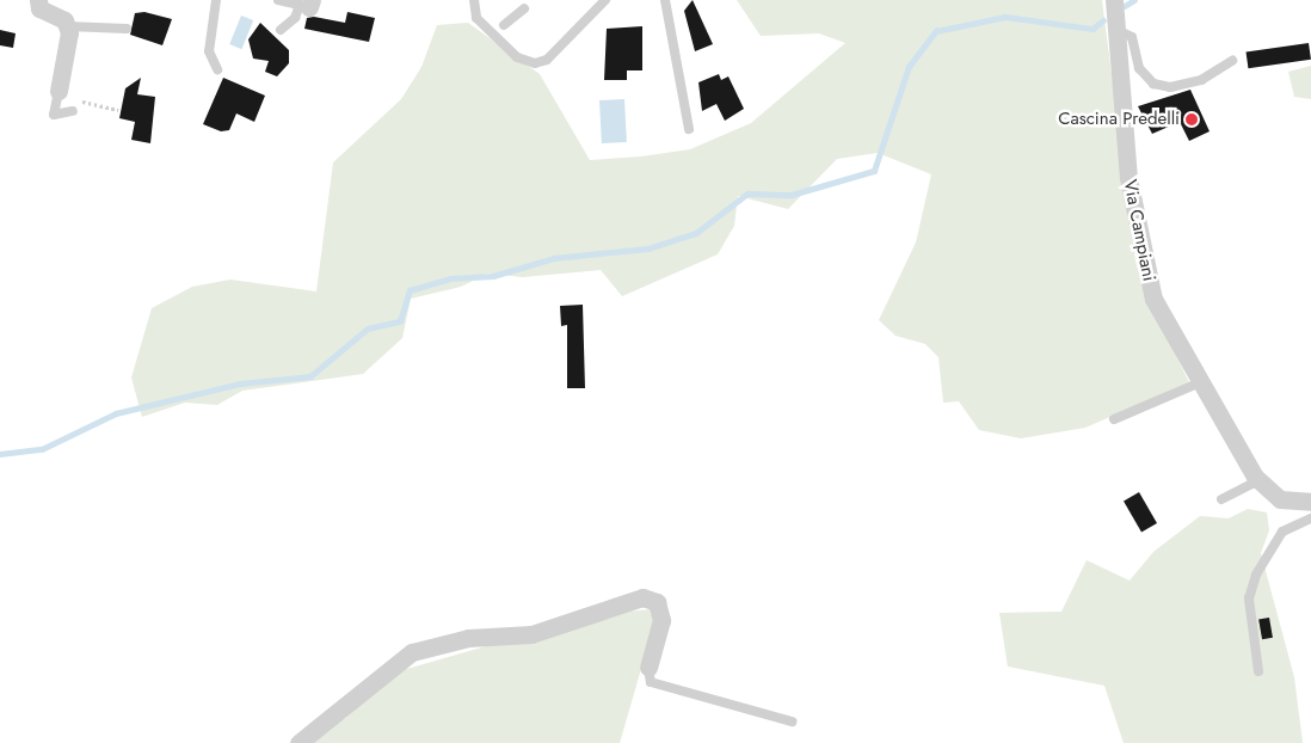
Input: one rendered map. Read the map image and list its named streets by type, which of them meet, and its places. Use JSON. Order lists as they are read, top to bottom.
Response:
{
  "streets": {
    "street": ["Via Campiani"]
  },
  "places": ["Cascina Predelli"]
}
